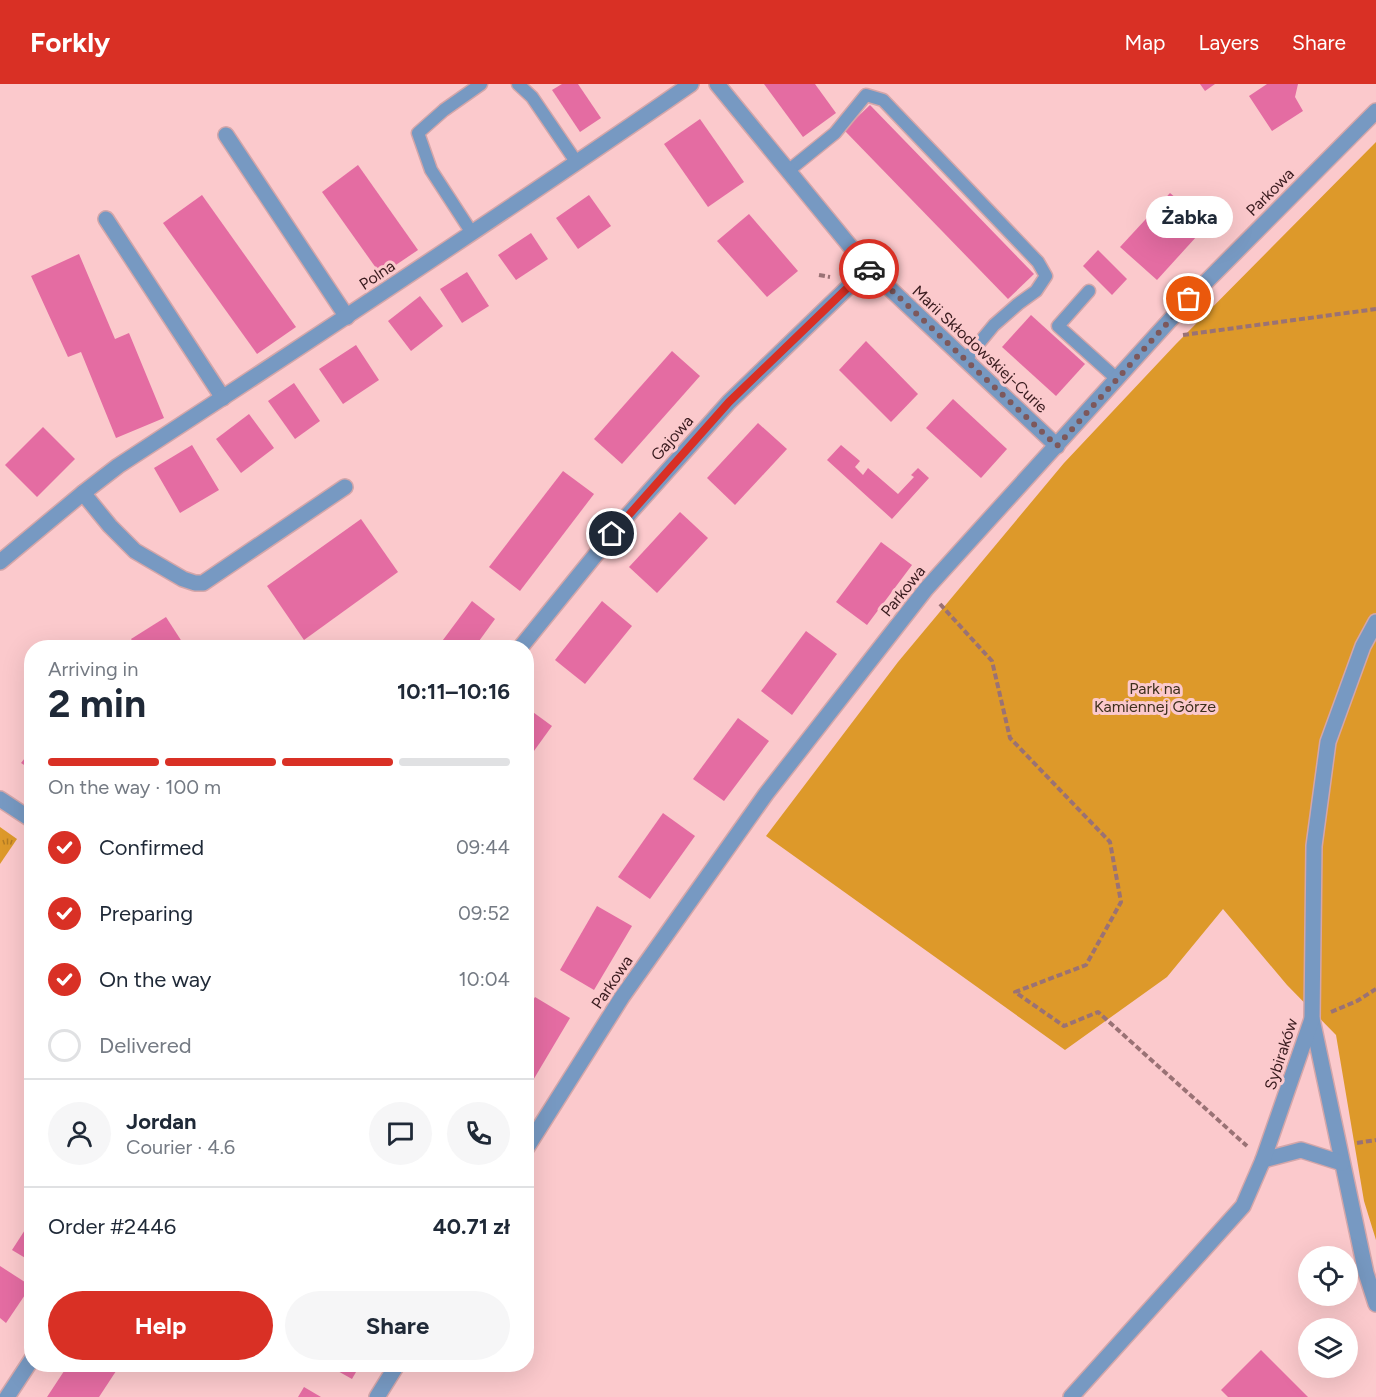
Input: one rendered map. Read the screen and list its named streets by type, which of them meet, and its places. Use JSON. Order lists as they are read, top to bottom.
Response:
{
  "streets": {
    "street": [
      "Parkowa",
      "Polna",
      "Marii Skłodowskiej-Curie",
      "Gajowa",
      "Sybiraków"
    ]
  },
  "crossings": [
    ["Parkowa", "Marii Skłodowskiej-Curie"],
    ["Marii Skłodowskiej-Curie", "Gajowa"]
  ],
  "parks": ["Park na Kamiennej Górze"],
  "places": ["Żabka"],
  "page": {
    "header": "Forkly",
    "nav": ["Map", "Layers", "Share"],
    "bubble": "Żabka",
    "heading": ["2 min", "Arriving in", "10:11–10:16"],
    "panel": [
      "Jordan",
      "Courier · 4.6",
      "Order #2446",
      "40.71 zł"
    ],
    "bar": "On the way · 100 m",
    "list": [
      ["Confirmed", "09:44"],
      ["Preparing", "09:52"],
      ["On the way", "10:04"],
      "Delivered"
    ],
    "buttons": ["Help", "Share"]
  }
}
